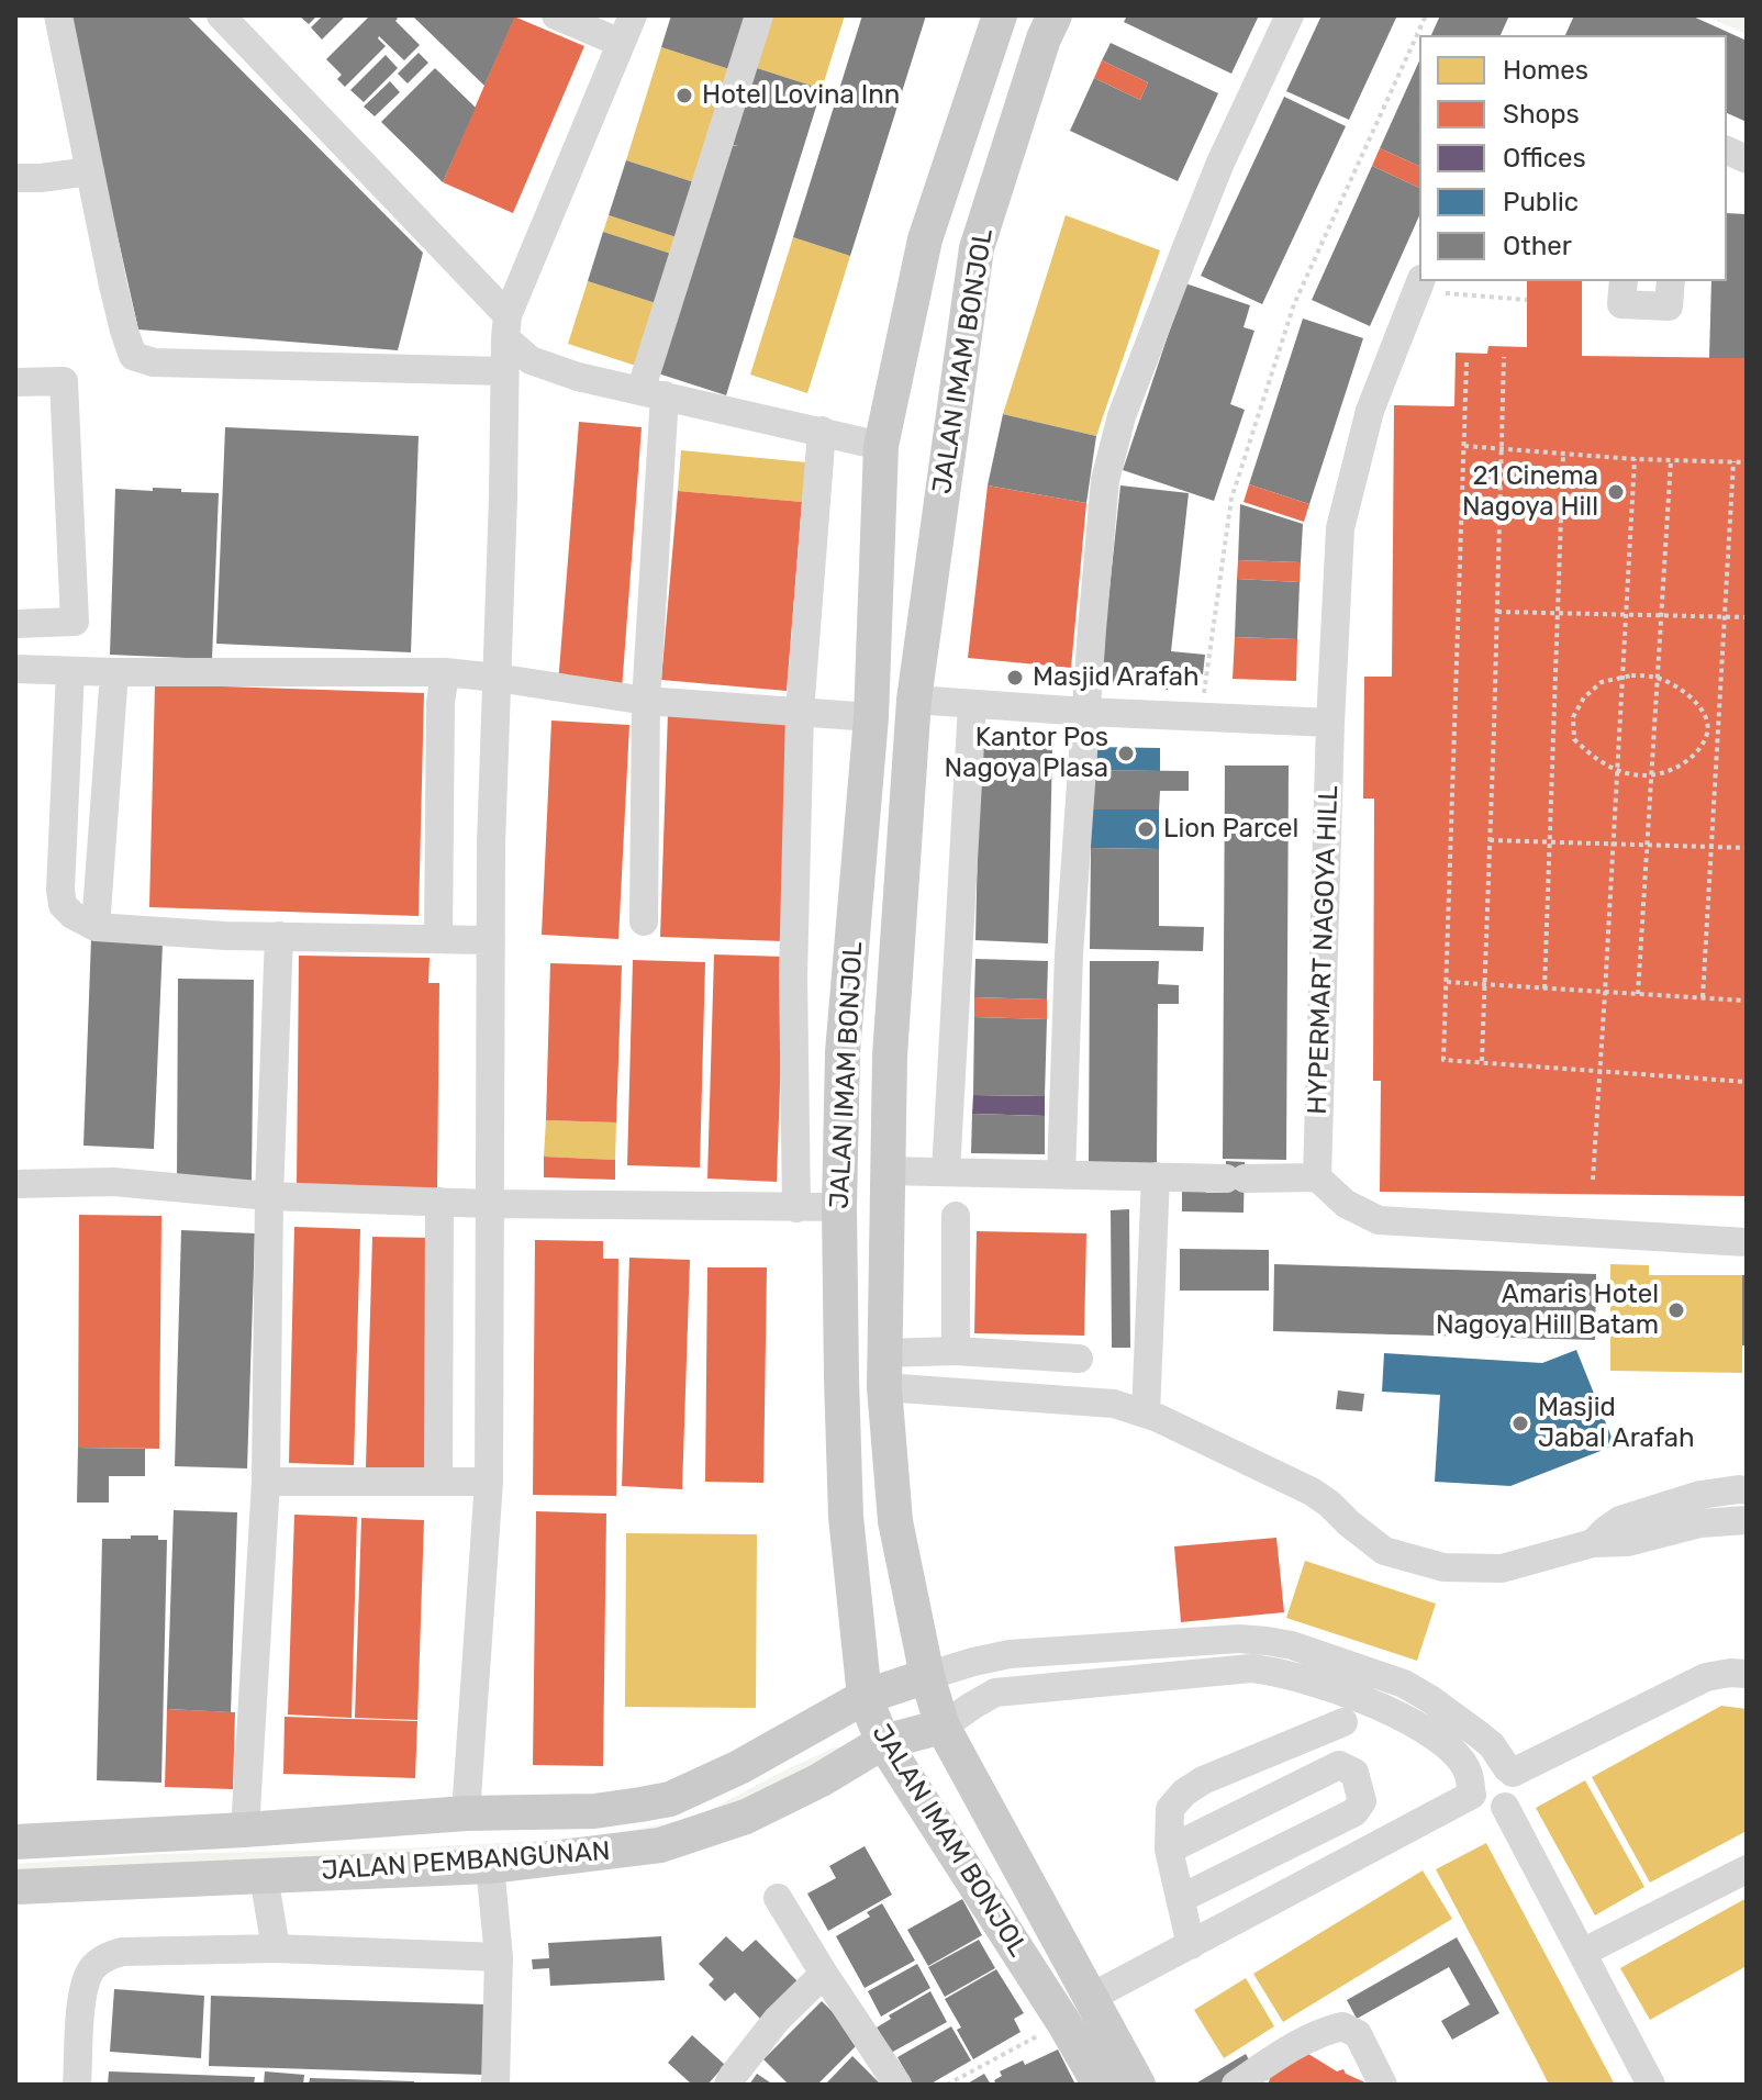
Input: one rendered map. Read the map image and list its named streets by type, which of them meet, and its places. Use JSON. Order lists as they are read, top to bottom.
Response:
{
  "streets": {
    "main road": ["JALAN IMAM BONJOL", "JALAN PEMBANGUNAN"],
    "street": ["HYPERMART NAGOYA HILL"]
  },
  "crossings": [
    ["JALAN IMAM BONJOL", "JALAN PEMBANGUNAN"]
  ],
  "places": [
    "Hotel Lovina Inn",
    "21 Cinema Nagoya Hill",
    "Masjid Arafah",
    "Kantor Pos Nagoya Plasa",
    "Lion Parcel",
    "Amaris Hotel Nagoya Hill Batam",
    "Masjid Jabal Arafah"
  ],
  "legend": [
    "Homes",
    "Shops",
    "Offices",
    "Public",
    "Other"
  ]
}
